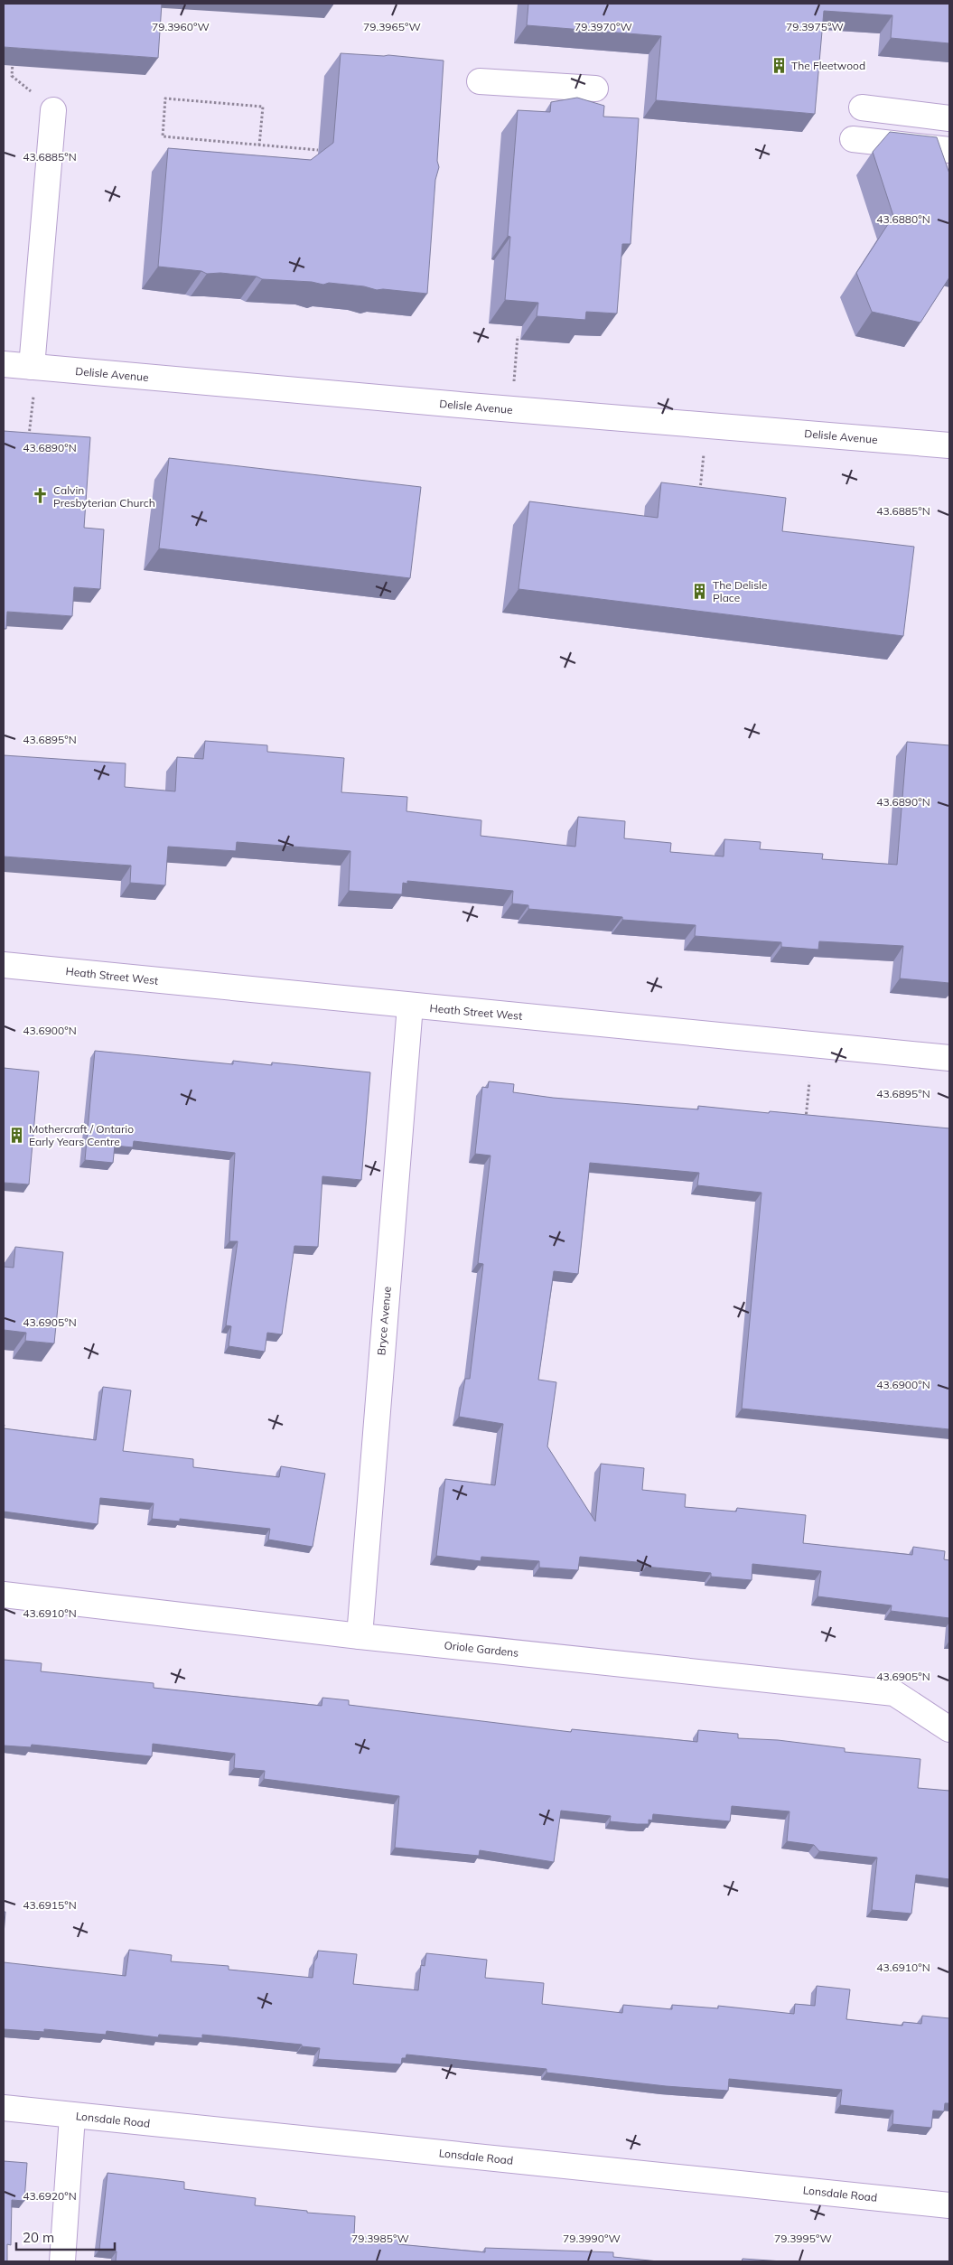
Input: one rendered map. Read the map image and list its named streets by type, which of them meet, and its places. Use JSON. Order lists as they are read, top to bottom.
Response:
{
  "streets": {
    "street": [
      "Delisle Avenue",
      "Heath Street West",
      "Bryce Avenue",
      "Oriole Gardens",
      "Lonsdale Road"
    ]
  },
  "crossings": [
    ["Heath Street West", "Bryce Avenue"],
    ["Bryce Avenue", "Oriole Gardens"]
  ],
  "places": {
    "building": ["The Fleetwood", "The Delisle Place", "Mothercraft / Ontario Early Years Centre"],
    "church": ["Calvin Presbyterian Church"]
  },
  "scale_bar": "20 m",
  "coordinates": [
    "79.3960°W",
    "79.3965°W",
    "79.3970°W",
    "79.3975°W",
    "43.6885°N",
    "43.6880°N",
    "43.6890°N",
    "43.6895°N",
    "43.6900°N",
    "43.6905°N",
    "43.6910°N",
    "43.6915°N",
    "43.6920°N",
    "79.3985°W",
    "79.3990°W",
    "79.3995°W"
  ]
}
